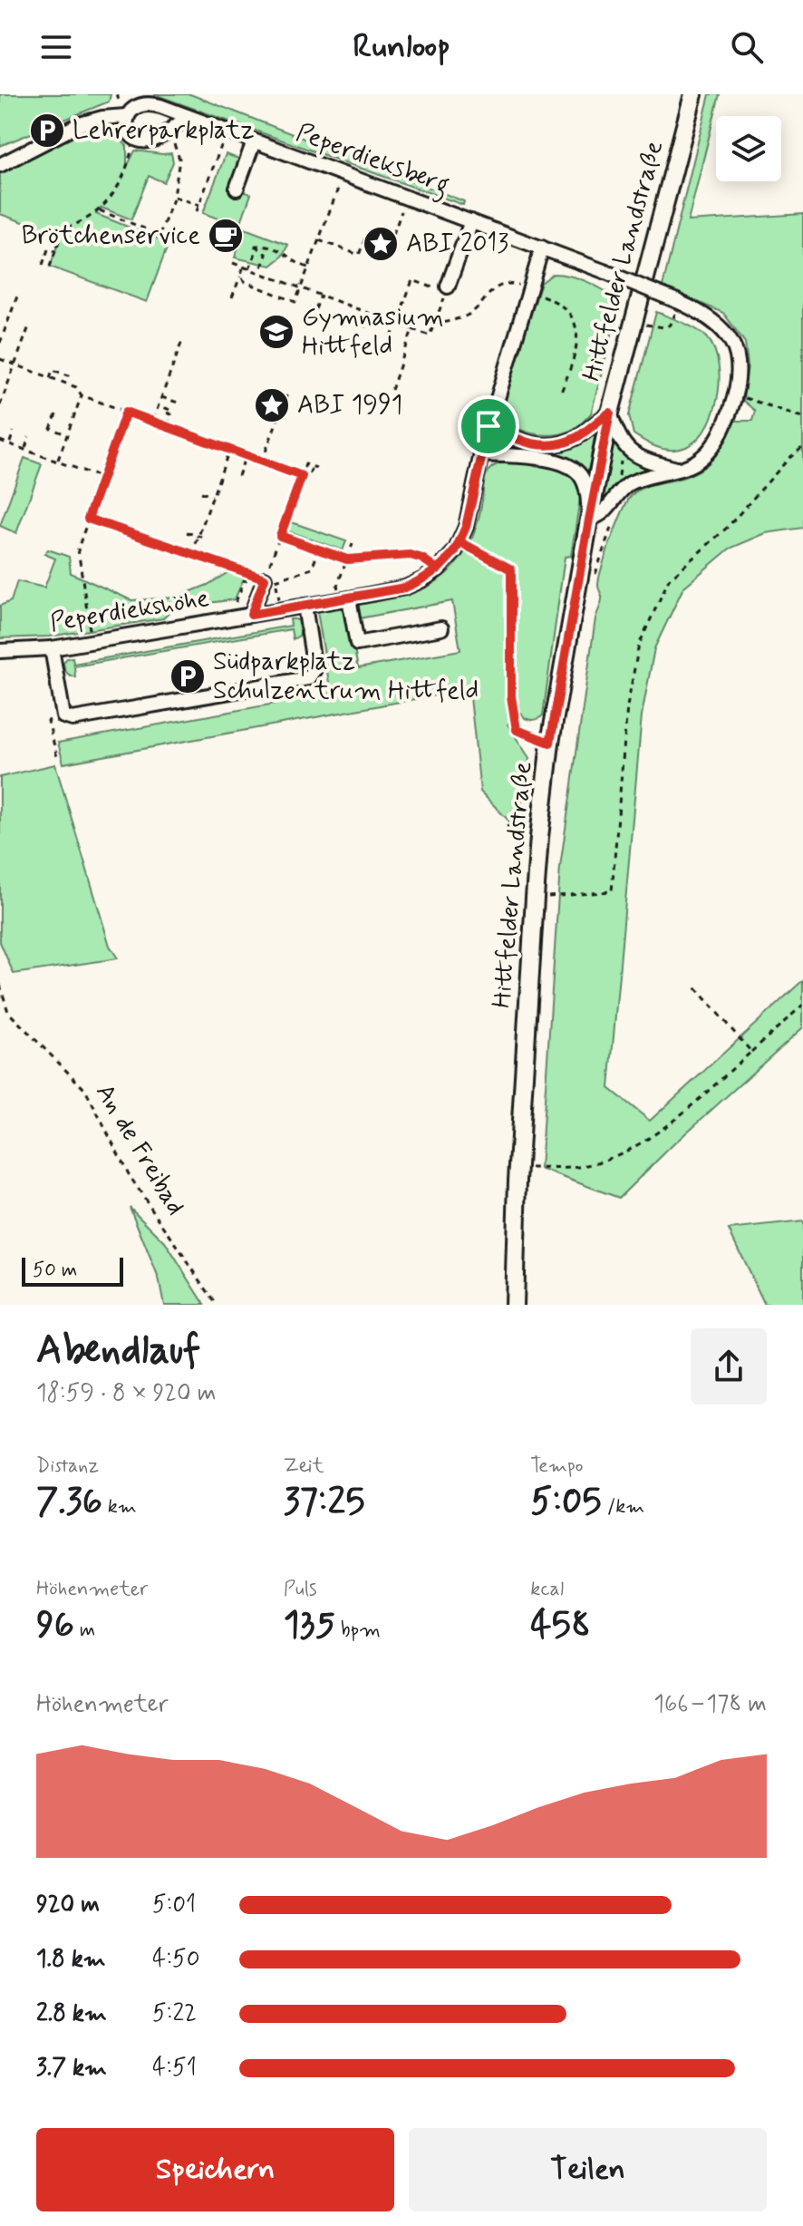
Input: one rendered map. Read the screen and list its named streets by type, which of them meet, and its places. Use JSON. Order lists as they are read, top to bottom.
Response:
{
  "streets": {
    "main road": ["Hittfelder Landstraße"],
    "street": ["Peperdieksberg", "Peperdiekshöhe"],
    "path": ["An de Freibad"]
  },
  "crossings": [
    ["Peperdieksberg", "Peperdiekshöhe"]
  ],
  "places": {
    "parking": ["Lehrerparkplatz", "Südparkplatz Schulzentrum Hittfeld"],
    "cafe": ["Brötchenservice"],
    "place": ["ABI 2013", "ABI 1991"],
    "school or university": ["Gymnasium Hittfeld"]
  },
  "scale_bar": "50 m",
  "page": {
    "header": "Runloop",
    "scale": "50 m",
    "heading": ["Abendlauf", "18:59 · 8 × 920 m"],
    "stats": [
      ["Distanz", "7.36 km"],
      ["Zeit", "37:25"],
      ["Tempo", "5:05 /km"],
      ["Höhenmeter", "96 m"],
      ["Puls", "135 bpm"],
      ["kcal", "458"]
    ],
    "chart": ["Höhenmeter", "166–178 m"],
    "list": [
      {
        "name": "920 m",
        "note": "5:01"
      },
      {
        "name": "1.8 km",
        "note": "4:50"
      },
      {
        "name": "2.8 km",
        "note": "5:22"
      },
      {
        "name": "3.7 km",
        "note": "4:51"
      }
    ],
    "buttons": ["Speichern", "Teilen"]
  }
}
